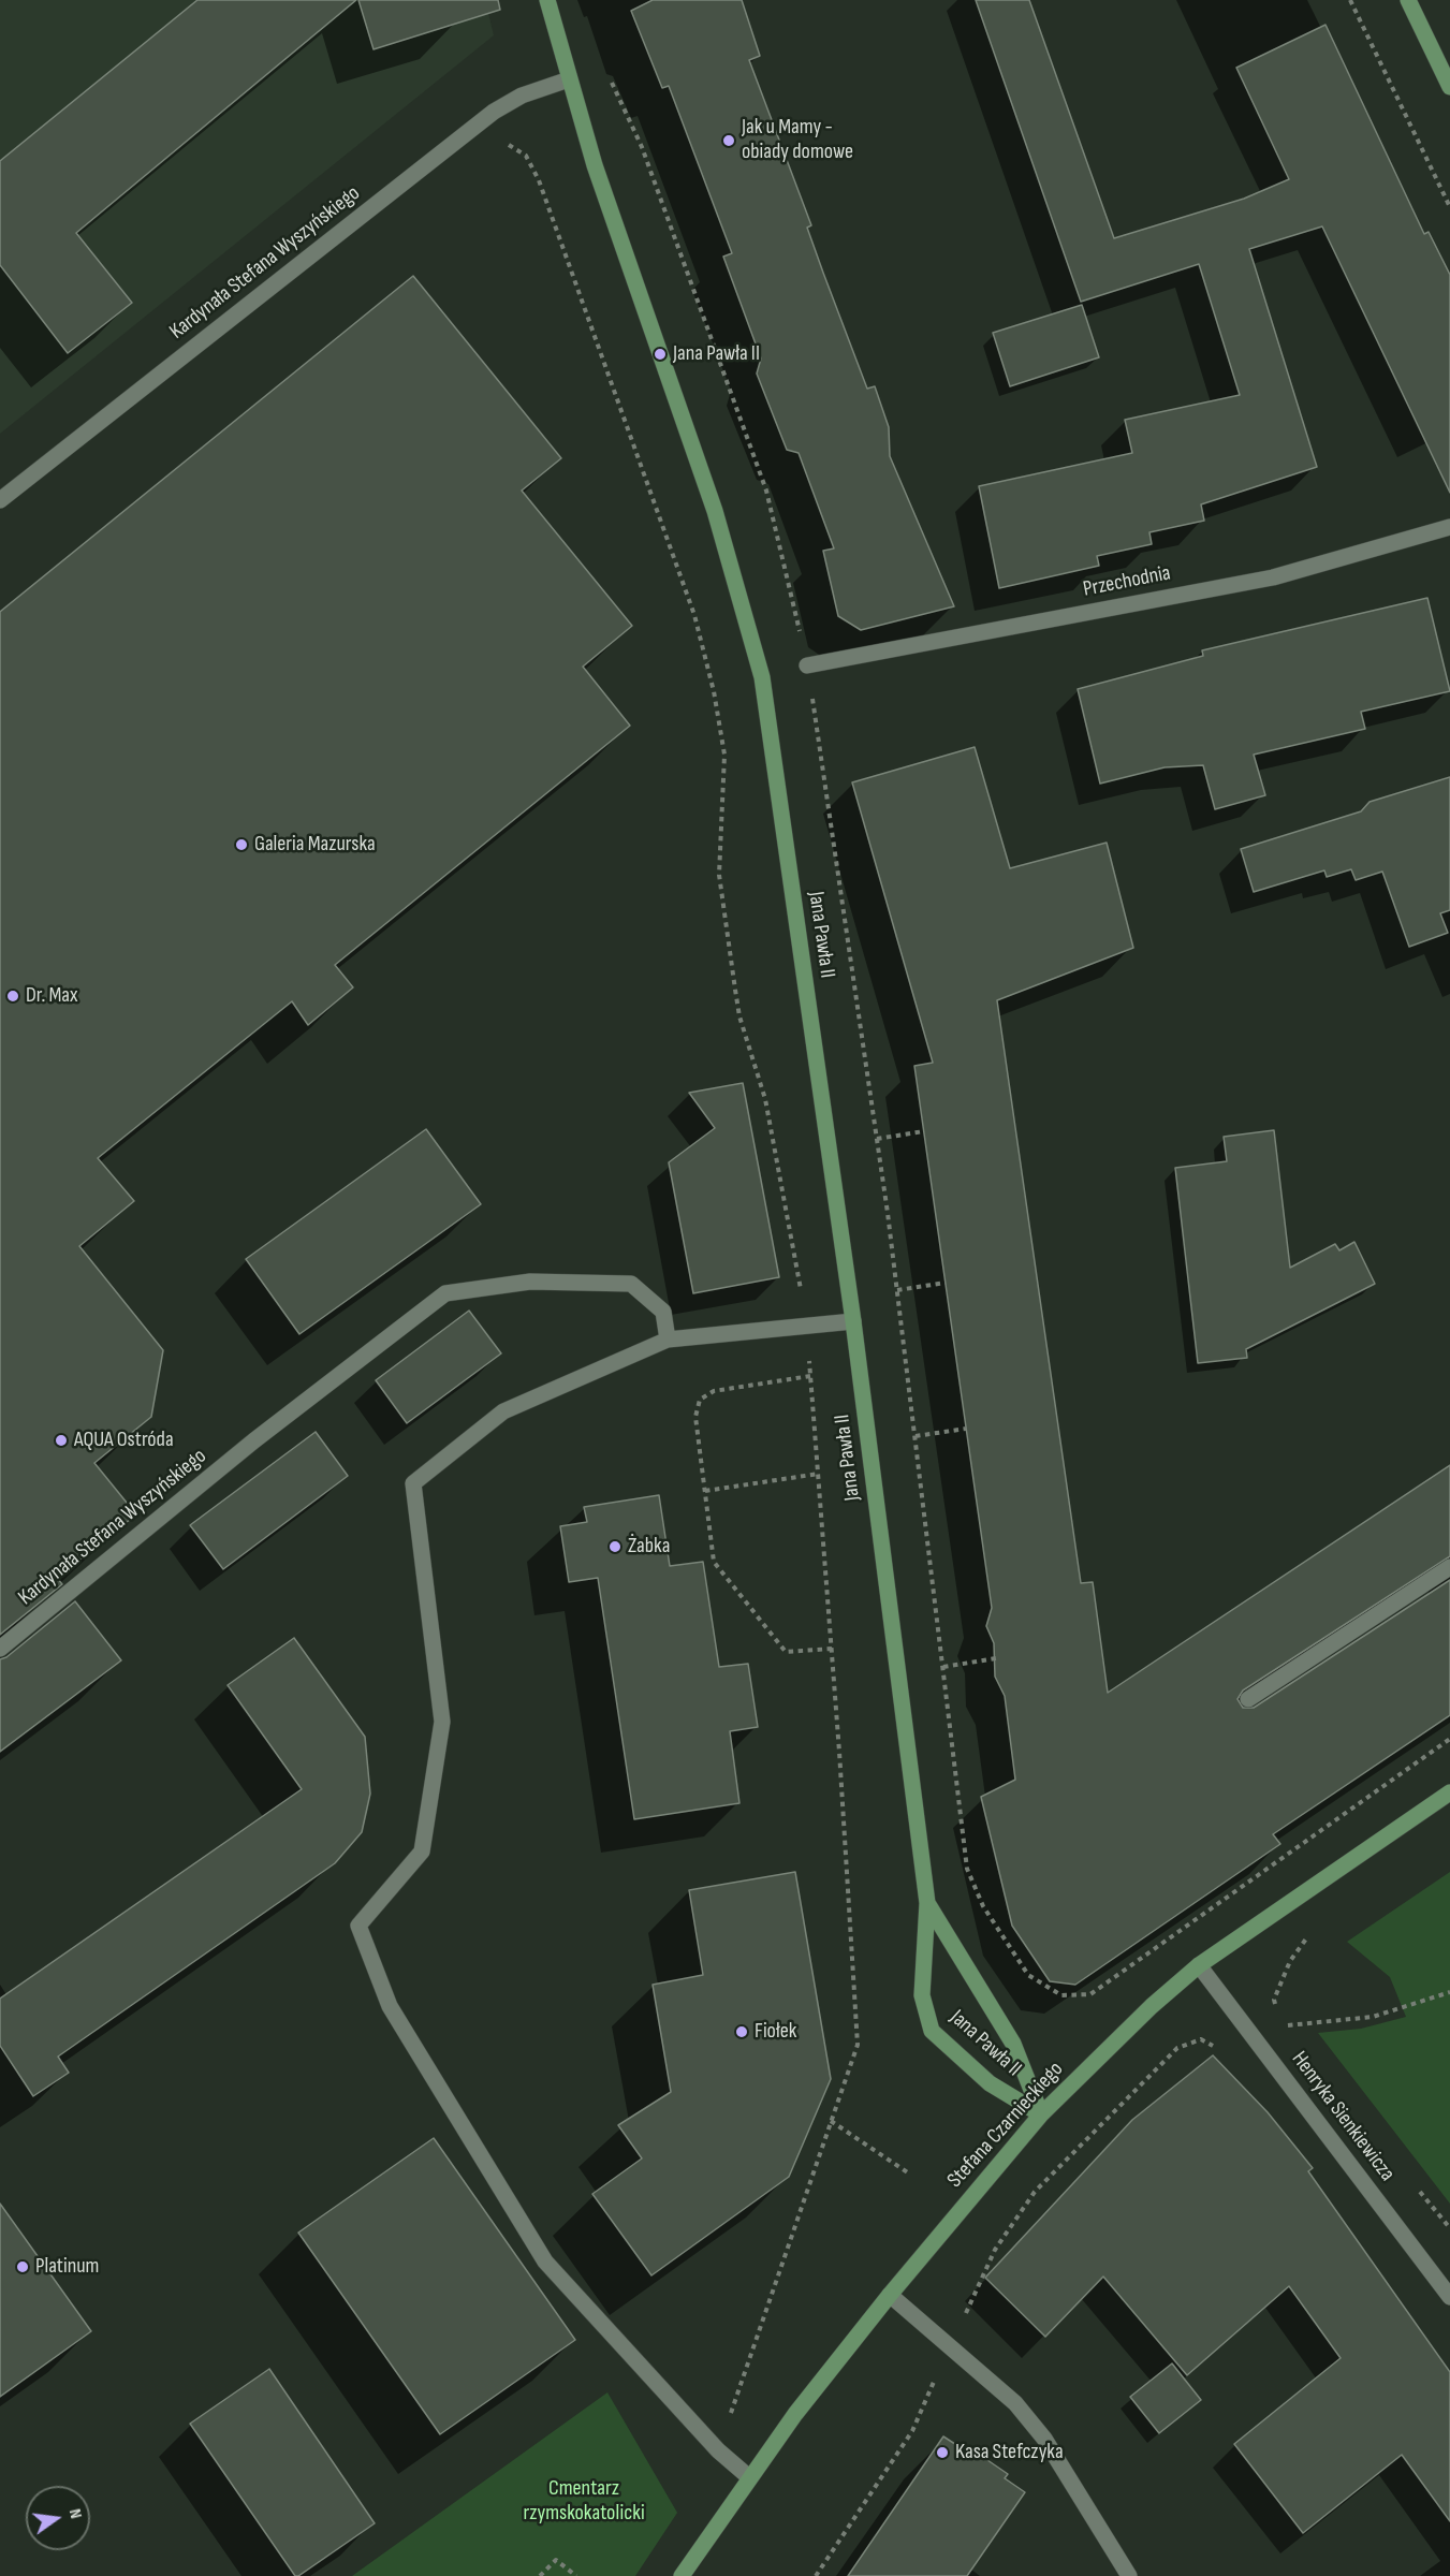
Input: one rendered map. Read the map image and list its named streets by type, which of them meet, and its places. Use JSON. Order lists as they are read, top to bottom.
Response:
{
  "streets": {
    "street": [
      "Kardynała Stefana Wyszyńskiego",
      "Przechodnia",
      "Jana Pawła II",
      "Henryka Sienkiewicza",
      "Stefana Czarnieckiego"
    ]
  },
  "crossings": [
    ["Kardynała Stefana Wyszyńskiego", "Jana Pawła II"],
    ["Jana Pawła II", "Stefana Czarnieckiego"],
    ["Henryka Sienkiewicza", "Stefana Czarnieckiego"]
  ],
  "parks": ["Cmentarz rzymskokatolicki"],
  "places": [
    "Jak u Mamy - obiady domowe",
    "Jana Pawła II",
    "Galeria Mazurska",
    "Dr. Max",
    "AQUA Ostróda",
    "Żabka",
    "Fiołek",
    "Platinum",
    "Kasa Stefczyka"
  ],
  "north": "right"
}
